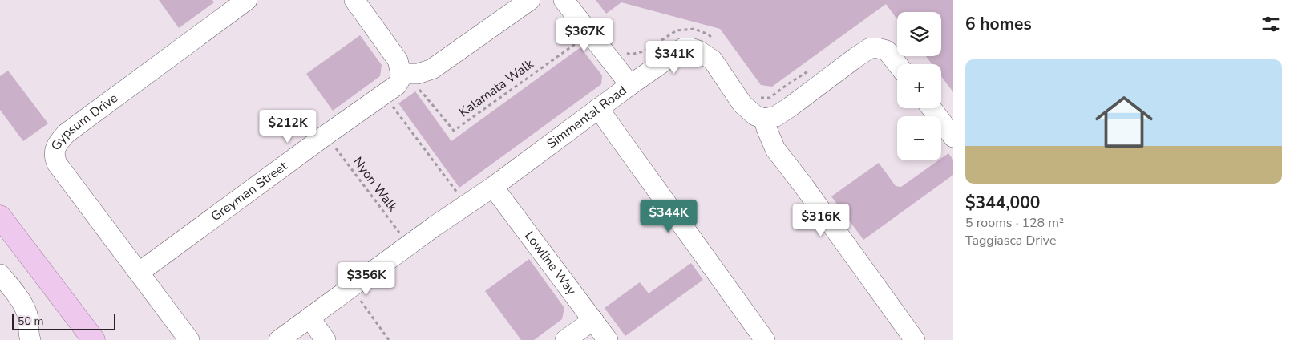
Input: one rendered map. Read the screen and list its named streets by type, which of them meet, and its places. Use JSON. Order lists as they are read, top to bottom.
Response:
{
  "streets": {
    "street": [
      "Simmental Road",
      "Gypsum Drive",
      "Greyman Street",
      "Lowline Way"
    ],
    "path": ["Kalamata Walk", "Nyon Walk"]
  },
  "crossings": [
    ["Simmental Road", "Nyon Walk"],
    ["Simmental Road", "Lowline Way"],
    ["Gypsum Drive", "Greyman Street"],
    ["Nyon Walk", "Greyman Street"]
  ],
  "scale_bar": "50 m",
  "page": {
    "heading": "6 homes",
    "map_buttons": ["+", "−"],
    "price": [
      "$367K",
      "$341K",
      "$212K",
      "$344K",
      "$316K",
      "$356K"
    ],
    "list": [
      {
        "name": "$344,000",
        "note": "5 rooms · 128 m² · Taggiasca Drive"
      }
    ],
    "scale": "50 m"
  }
}
